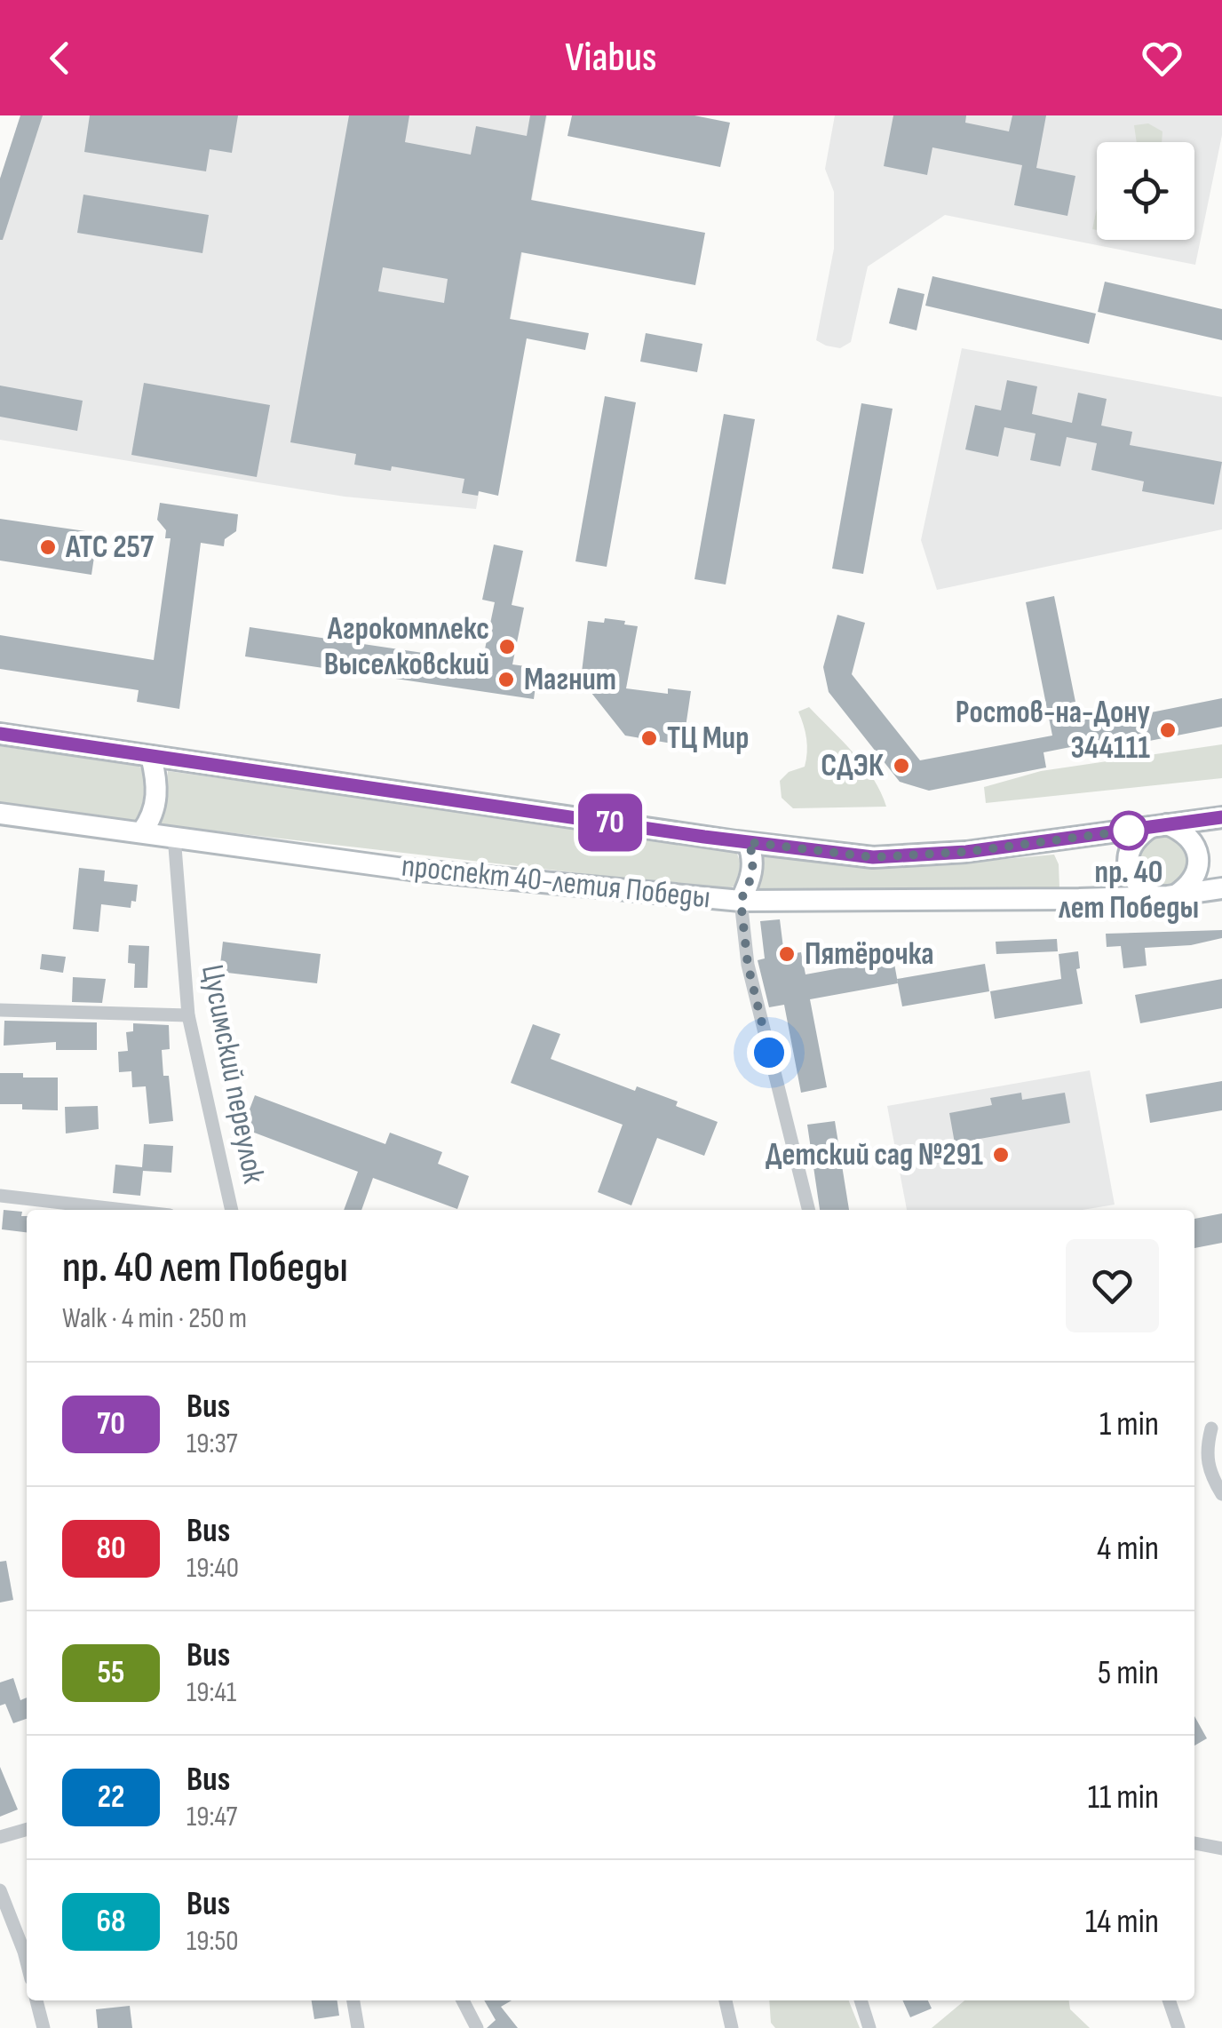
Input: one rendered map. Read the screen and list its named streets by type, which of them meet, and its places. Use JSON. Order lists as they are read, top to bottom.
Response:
{
  "streets": {
    "main road": ["проспект 40-летия Победы"],
    "street": ["Цусимский переулок"]
  },
  "crossings": [
    ["проспект 40-летия Победы", "Цусимский переулок"]
  ],
  "places": [
    "АТС 257",
    "Агрокомплекс Выселковский",
    "Магнит",
    "Ростов-на-Дону 344111",
    "ТЦ Мир",
    "СДЭК",
    "пр. 40 лет Победы",
    "Пятёрочка",
    "Детский сад №291"
  ],
  "lines": ["bus line 70"],
  "page": {
    "header": "Viabus",
    "on_map": "70",
    "heading": ["пр. 40 лет Победы", "Walk · 4 min · 250 m"],
    "list": [
      {
        "mark": "70",
        "name": "Bus",
        "note": "19:37",
        "value": "1 min"
      },
      {
        "mark": "80",
        "name": "Bus",
        "note": "19:40",
        "value": "4 min"
      },
      {
        "mark": "55",
        "name": "Bus",
        "note": "19:41",
        "value": "5 min"
      },
      {
        "mark": "22",
        "name": "Bus",
        "note": "19:47",
        "value": "11 min"
      },
      {
        "mark": "68",
        "name": "Bus",
        "note": "19:50",
        "value": "14 min"
      }
    ]
  }
}
